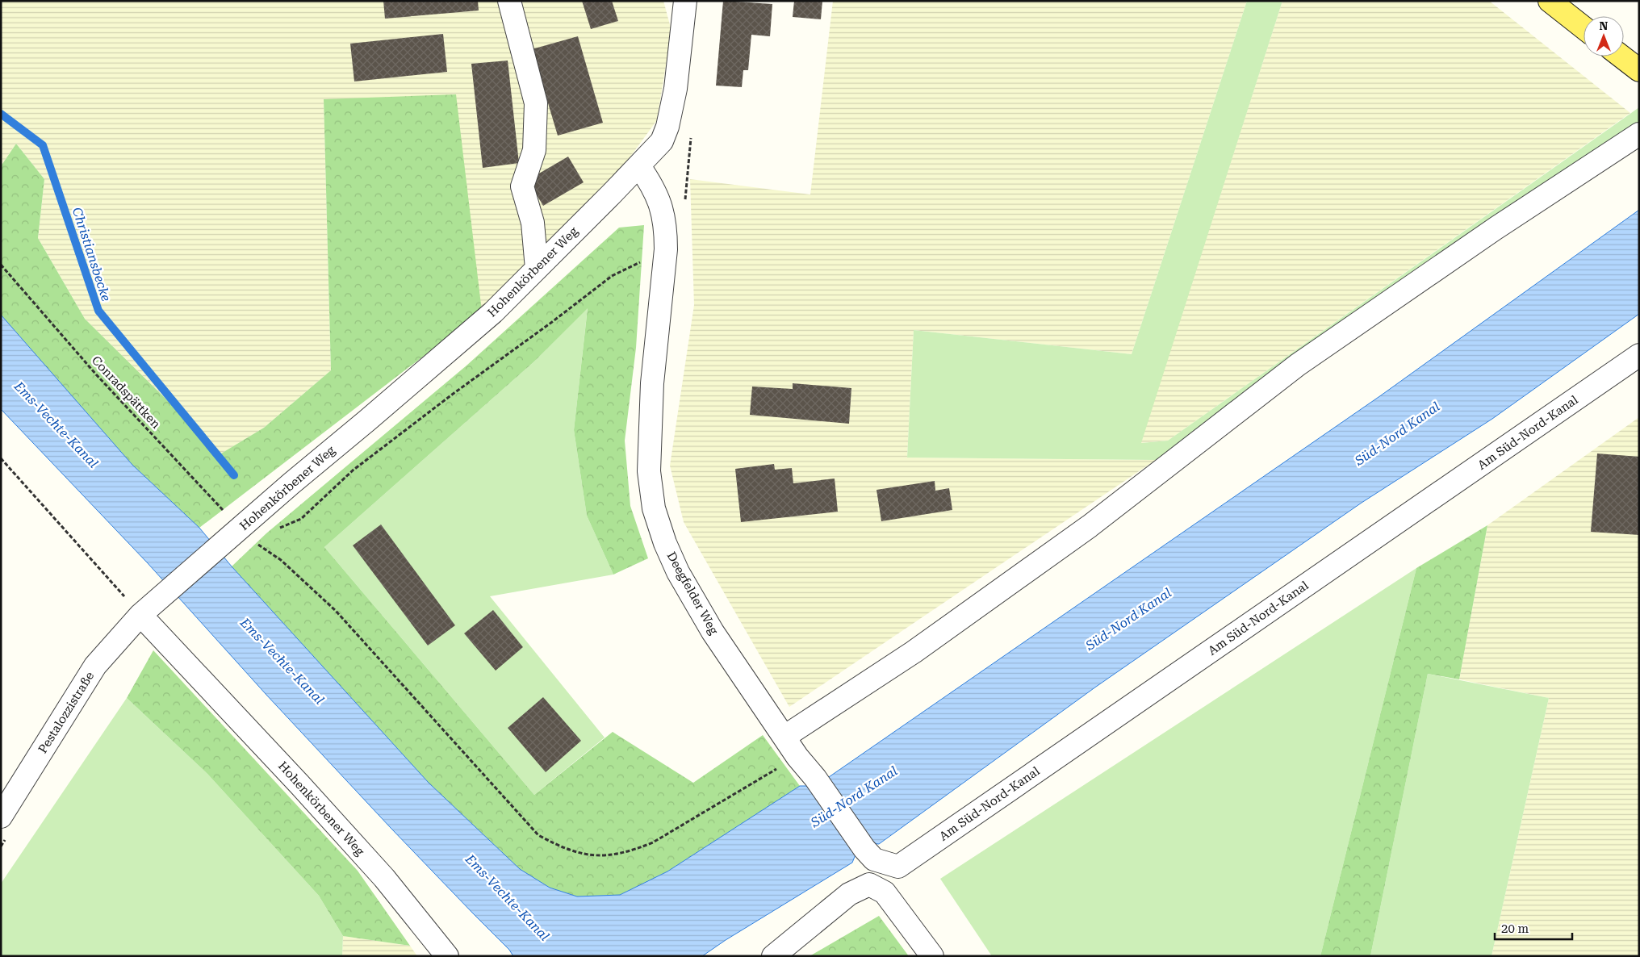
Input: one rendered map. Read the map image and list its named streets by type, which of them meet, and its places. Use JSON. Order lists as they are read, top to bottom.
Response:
{
  "streets": {
    "street": [
      "Hohenkörbener Weg",
      "Am Süd-Nord-Kanal",
      "Deegfelder Weg",
      "Pestalozzistraße"
    ],
    "path": ["Conradspättken"]
  },
  "crossings": [
    ["Hohenkörbener Weg", "Conradspättken"],
    ["Hohenkörbener Weg", "Deegfelder Weg"],
    ["Hohenkörbener Weg", "Pestalozzistraße"],
    ["Am Süd-Nord-Kanal", "Deegfelder Weg"]
  ],
  "water": ["Christiansbecke", "Ems-Vechte-Kanal", "Süd-Nord Kanal"],
  "scale_bar": "20 m",
  "north": "top"
}
